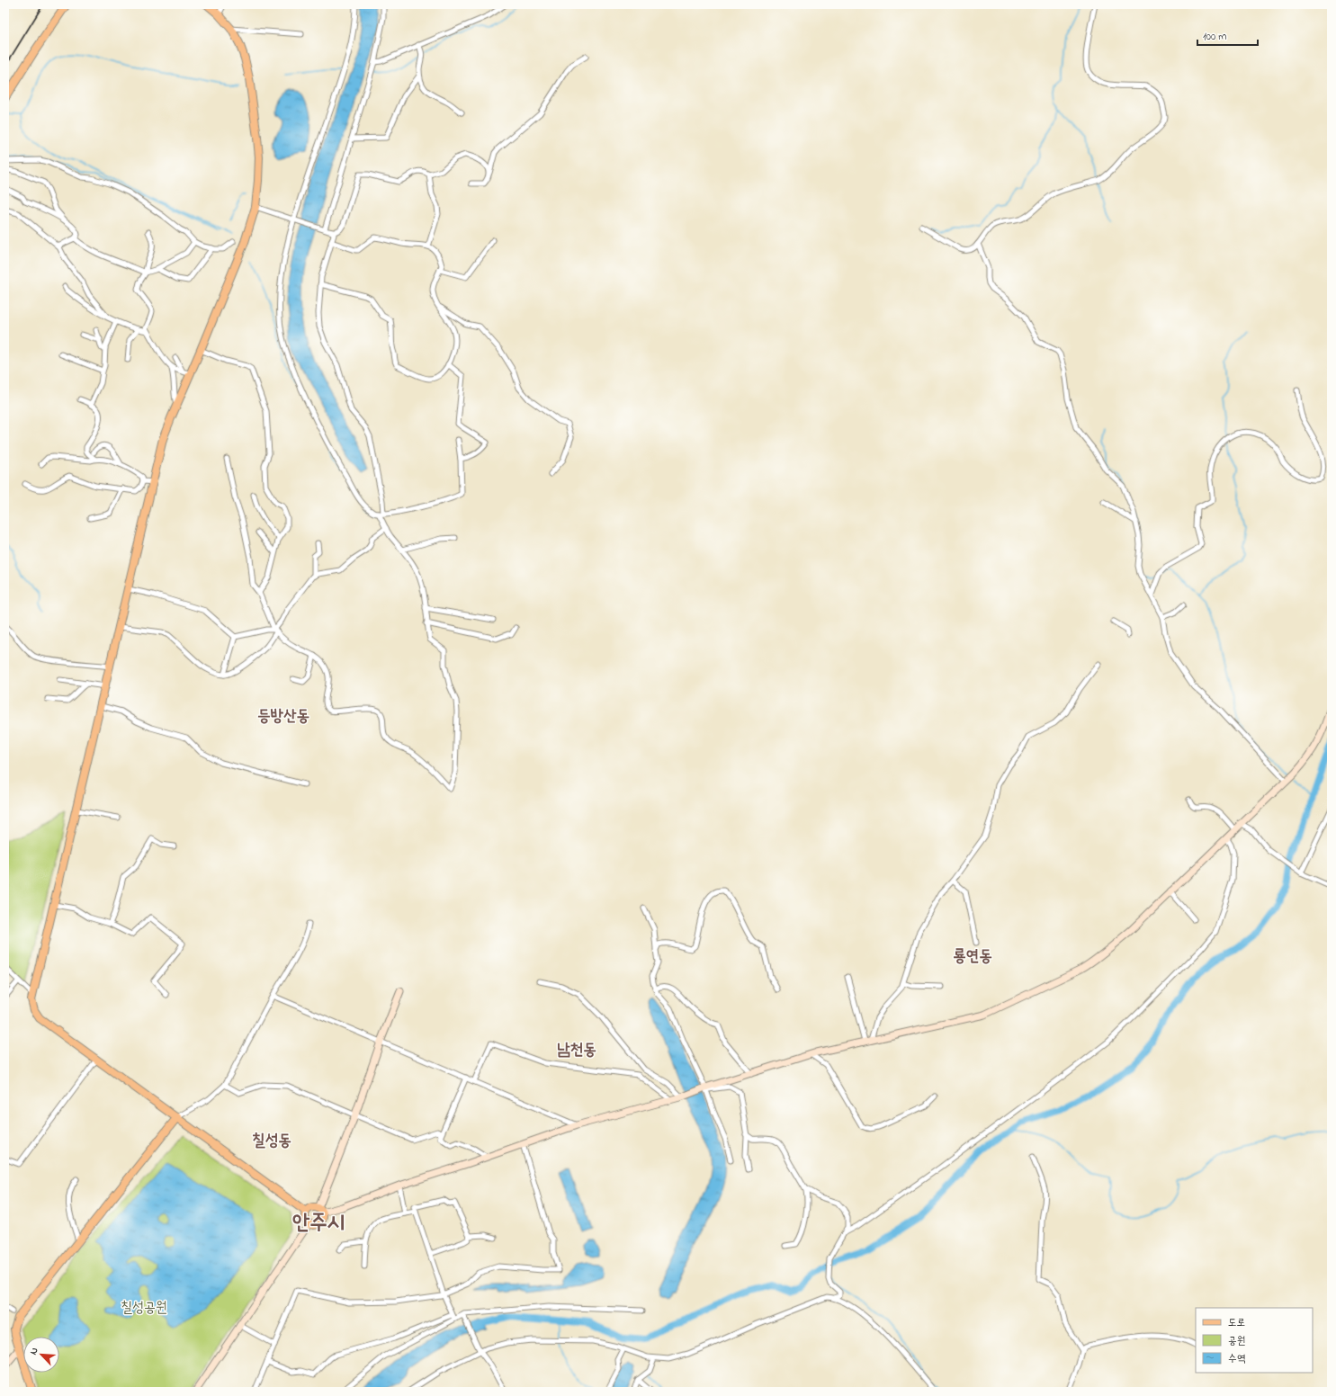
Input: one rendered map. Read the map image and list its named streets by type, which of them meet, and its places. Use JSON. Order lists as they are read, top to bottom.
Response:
{
  "districts": [
    "등방산동",
    "룡연동",
    "남천동",
    "칠성동",
    "안주시"
  ],
  "parks": ["칠성공원"],
  "legend": ["도로", "공원", "수역"],
  "scale_bar": "100 m",
  "north": "top left"
}
